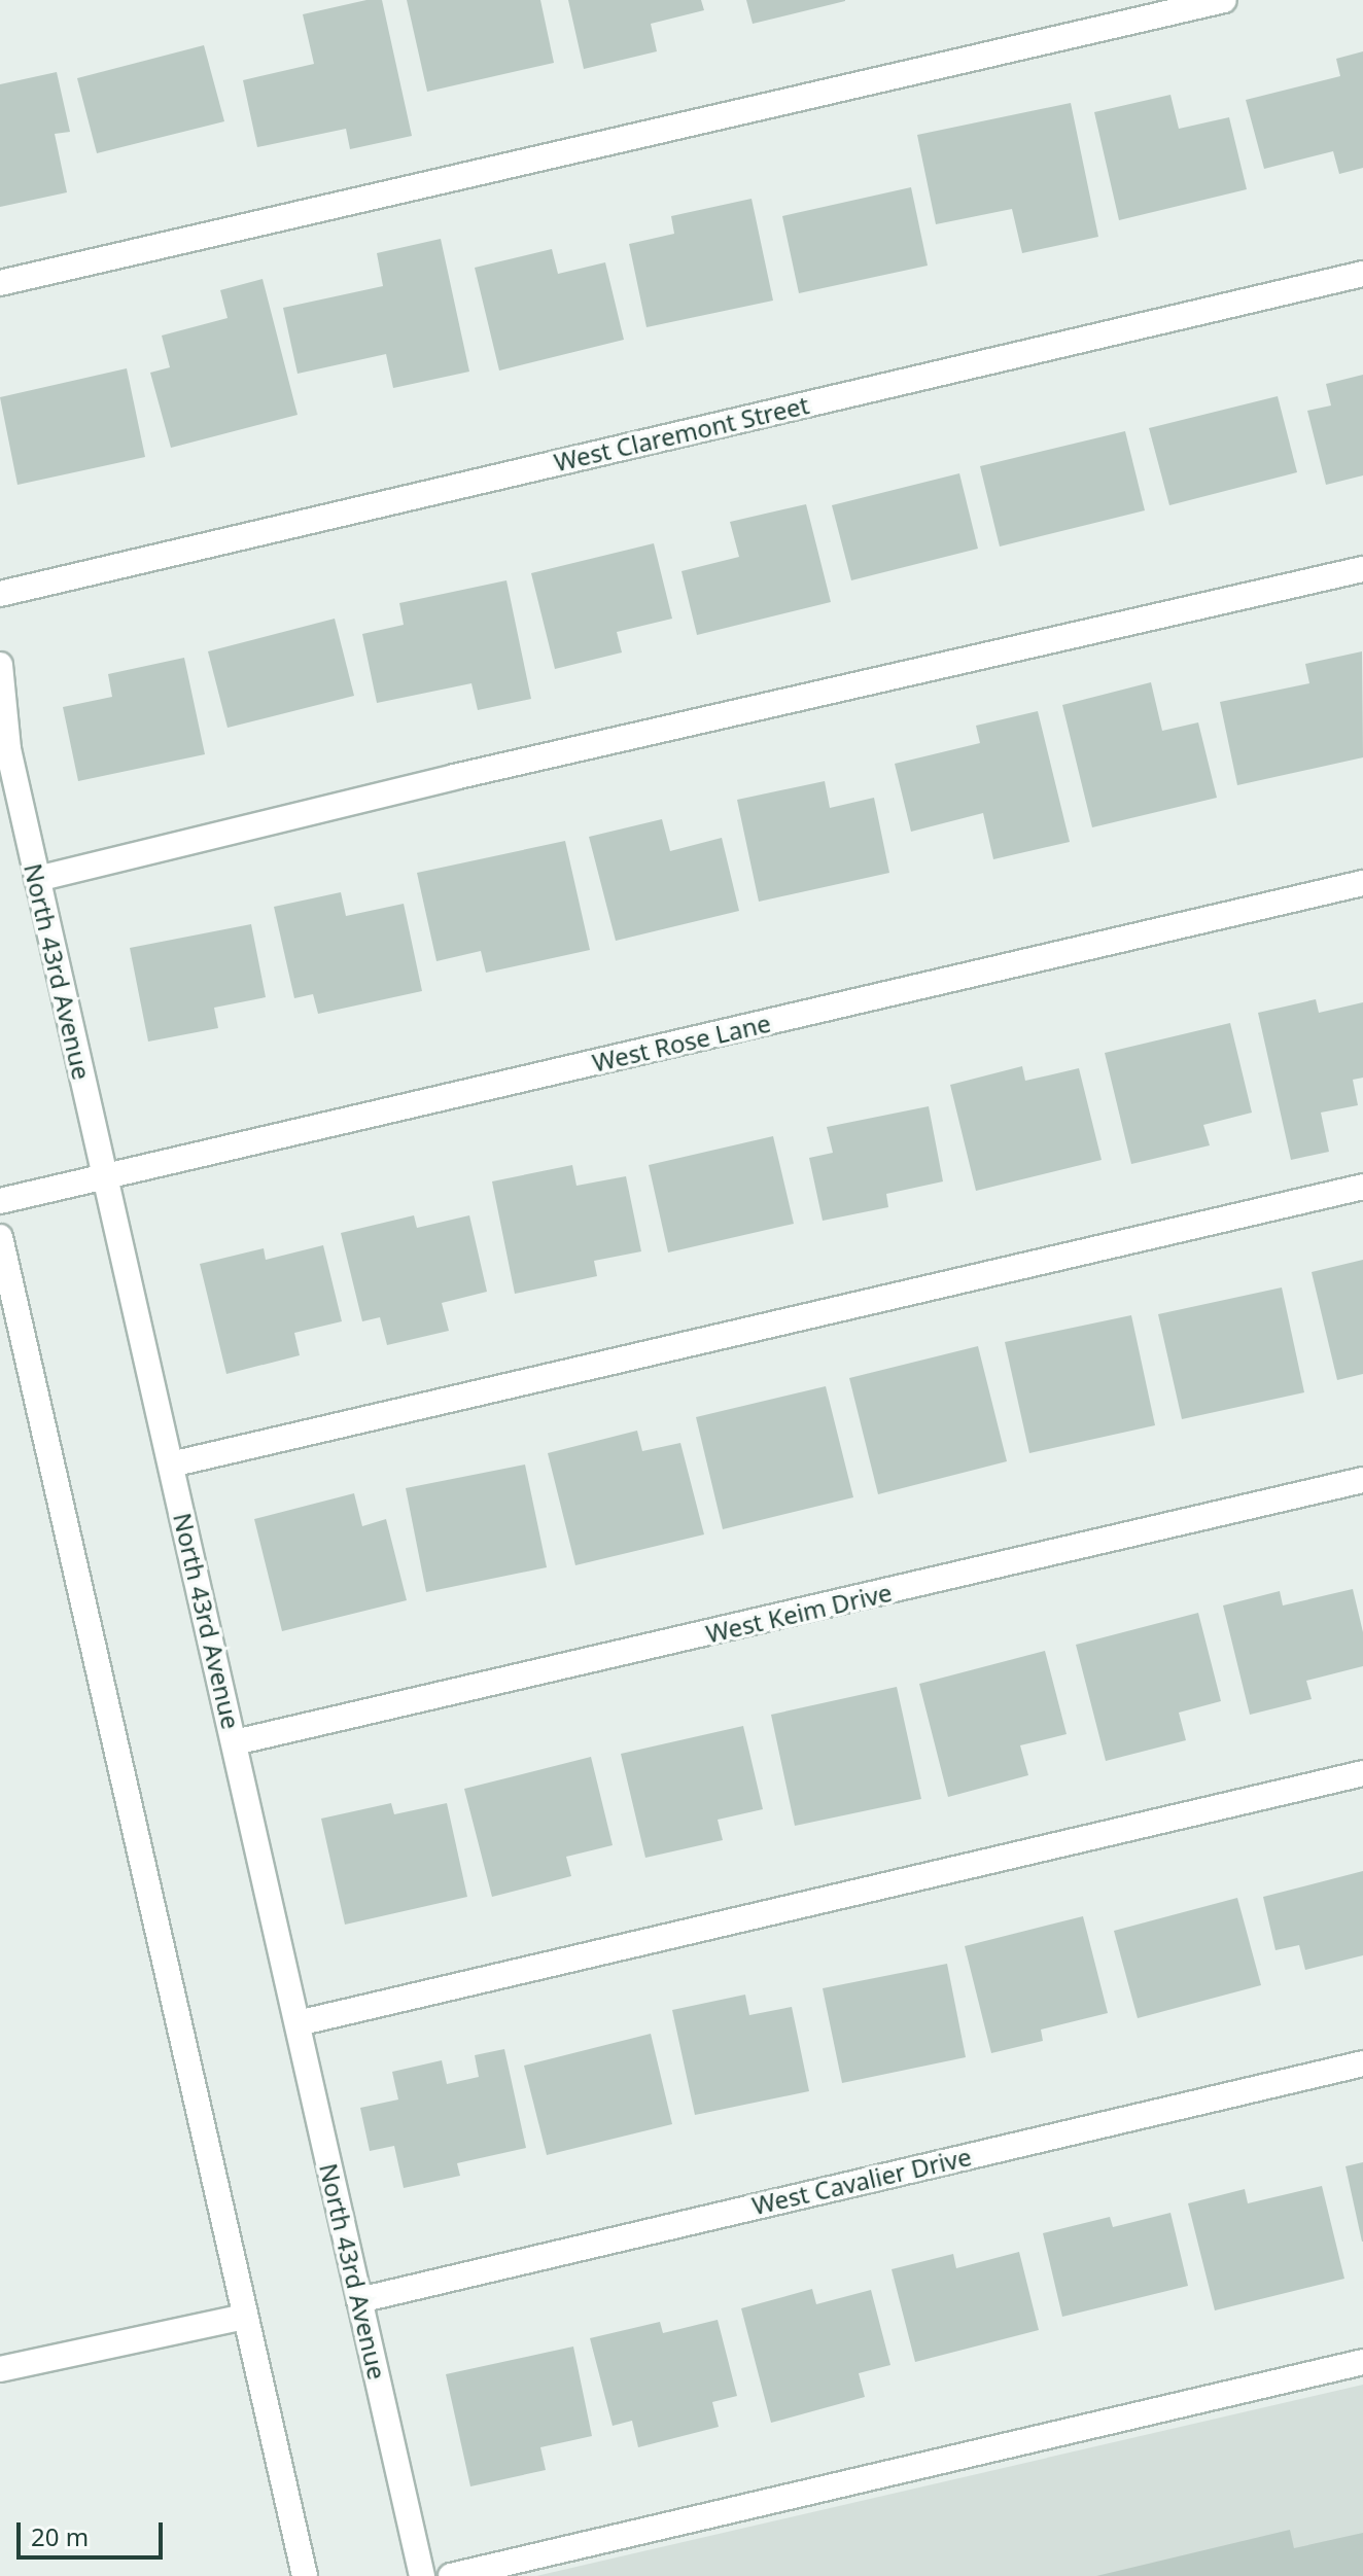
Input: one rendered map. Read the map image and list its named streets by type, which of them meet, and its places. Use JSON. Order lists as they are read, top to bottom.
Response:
{
  "streets": {
    "street": [
      "West Claremont Street",
      "North 43rd Avenue",
      "West Rose Lane",
      "West Keim Drive",
      "West Cavalier Drive"
    ]
  },
  "crossings": [
    ["North 43rd Avenue", "West Rose Lane"],
    ["North 43rd Avenue", "West Keim Drive"],
    ["North 43rd Avenue", "West Cavalier Drive"]
  ],
  "scale_bar": "20 m"
}
